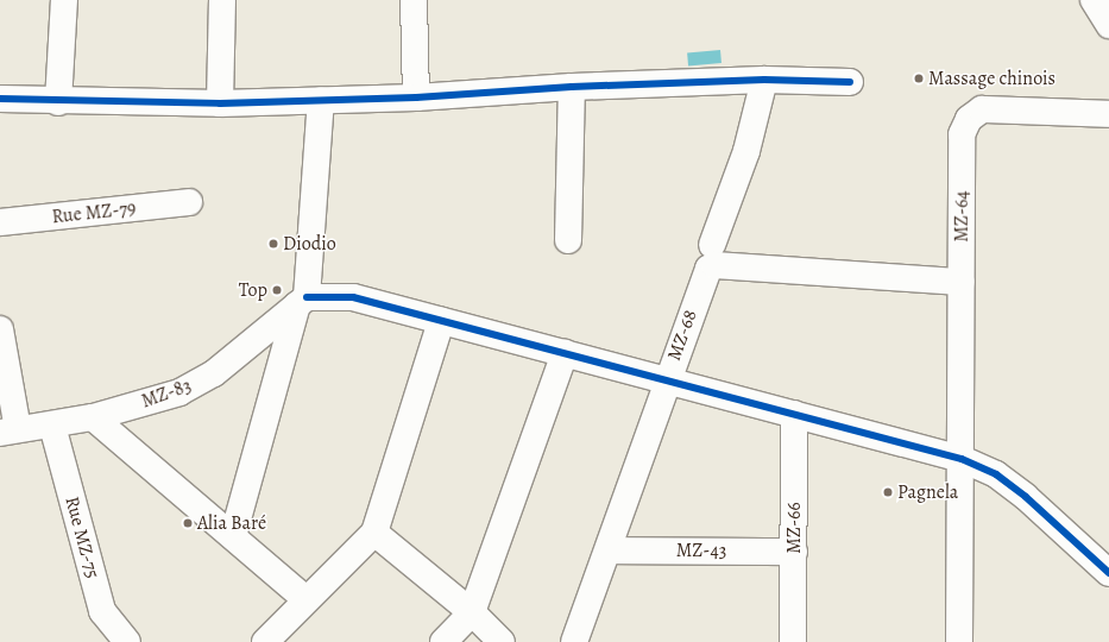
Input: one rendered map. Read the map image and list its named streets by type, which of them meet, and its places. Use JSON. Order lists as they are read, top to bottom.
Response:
{
  "streets": {
    "street": [
      "Rue MZ-79",
      "MZ-64",
      "MZ-68",
      "MZ-83",
      "MZ-66",
      "Rue MZ-75",
      "MZ-43"
    ]
  },
  "crossings": [
    ["MZ-64", "MZ-68"],
    ["MZ-68", "MZ-43"],
    ["MZ-83", "Rue MZ-75"],
    ["MZ-66", "MZ-43"]
  ],
  "places": [
    "Massage chinois",
    "Diodio",
    "Top",
    "Pagnela",
    "Alia Baré"
  ]
}
